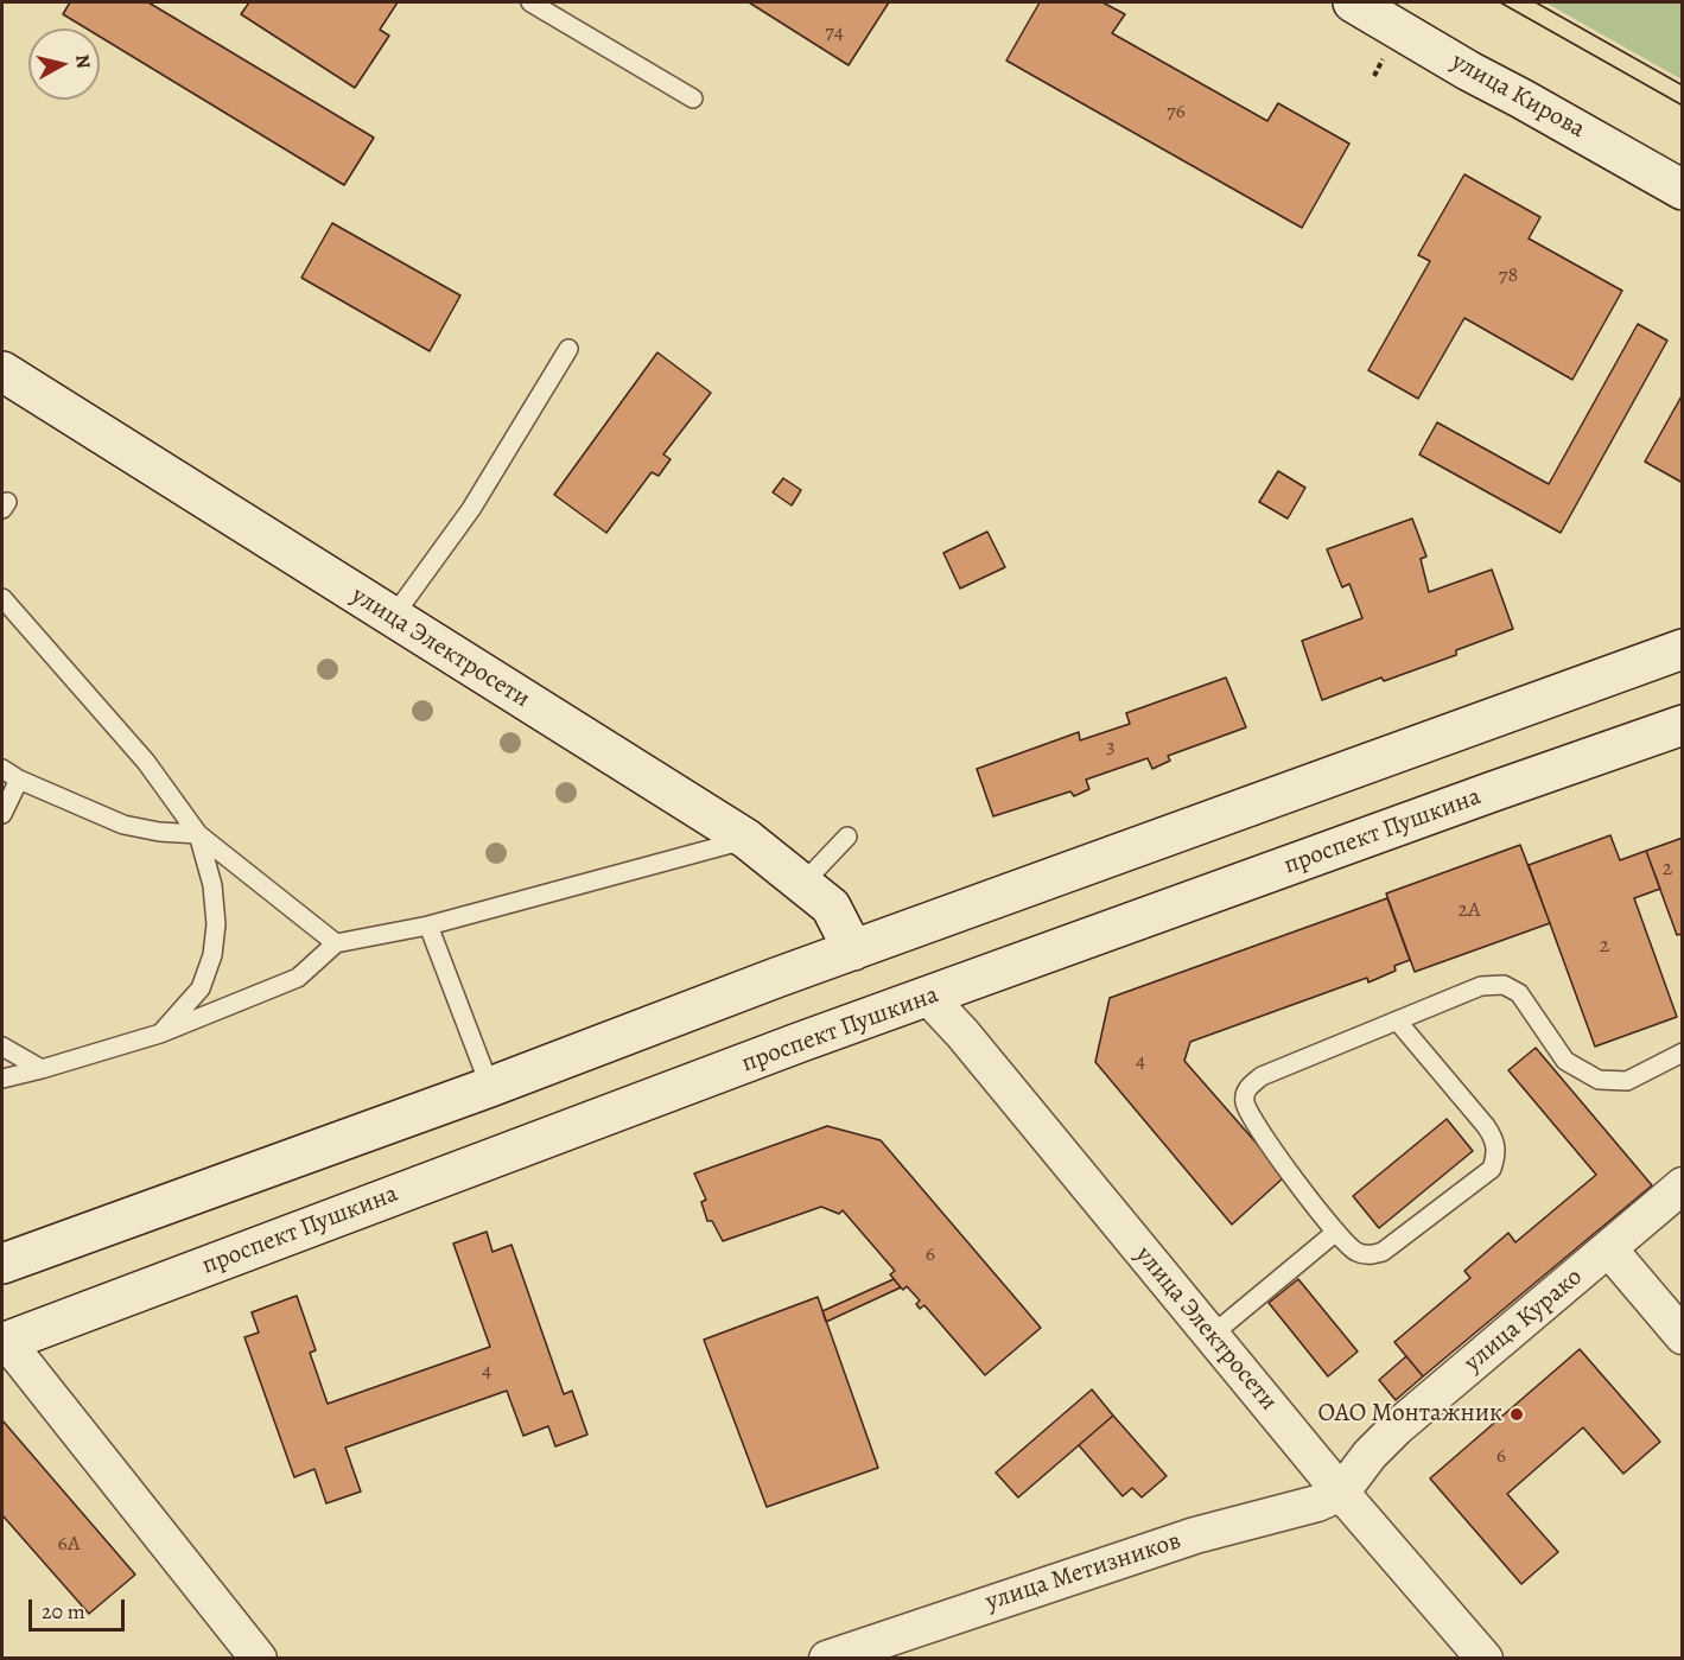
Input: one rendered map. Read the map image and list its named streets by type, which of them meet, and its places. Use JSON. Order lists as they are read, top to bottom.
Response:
{
  "streets": {
    "main road": ["улица Кирова", "улица Электросети", "проспект Пушкина"],
    "street": ["улица Курако", "улица Метизников"]
  },
  "crossings": [
    ["улица Электросети", "проспект Пушкина"],
    ["улица Электросети", "улица Курако"],
    ["улица Электросети", "улица Метизников"],
    ["улица Курако", "улица Метизников"]
  ],
  "places": ["ОАО Монтажник"],
  "house_numbers": [
    "74",
    "76",
    "78",
    "3",
    "2",
    "2А",
    "2",
    "4",
    "6",
    "4",
    "6",
    "6А"
  ],
  "scale_bar": "20 m",
  "north": "right"
}
